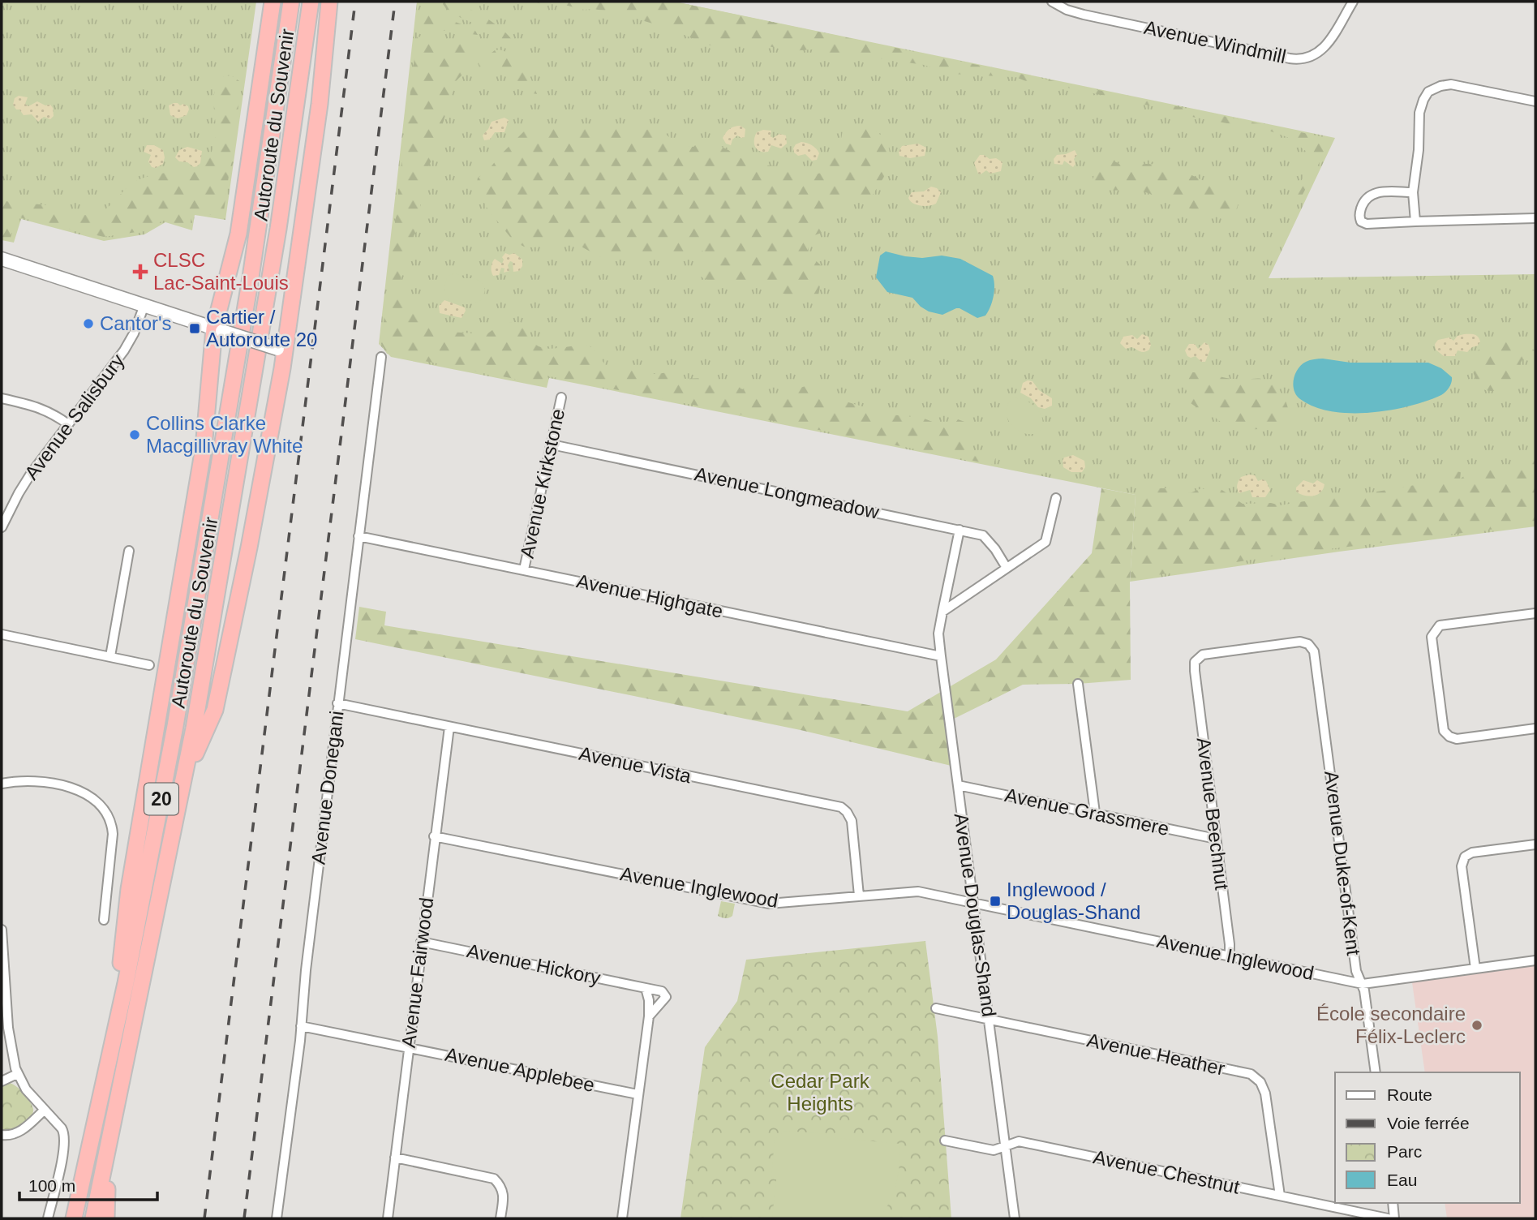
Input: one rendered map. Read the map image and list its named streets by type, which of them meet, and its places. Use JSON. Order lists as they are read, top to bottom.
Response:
{
  "streets": {
    "highway": ["Autoroute du Souvenir", "20"],
    "street": [
      "Avenue Windmill",
      "Avenue Salisbury",
      "Avenue Kirkstone",
      "Avenue Longmeadow",
      "Avenue Highgate",
      "Avenue Vista",
      "Avenue Donegani",
      "Avenue Grassmere",
      "Avenue Beechnut",
      "Avenue Duke-of-Kent",
      "Avenue Inglewood",
      "Avenue Douglas-Shand",
      "Avenue Hickory",
      "Avenue Fairwood",
      "Avenue Heather",
      "Avenue Applebee",
      "Avenue Chestnut"
    ]
  },
  "crossings": [
    ["Avenue Kirkstone", "Avenue Longmeadow"],
    ["Avenue Kirkstone", "Avenue Highgate"],
    ["Avenue Longmeadow", "Avenue Douglas-Shand"],
    ["Avenue Highgate", "Avenue Donegani"],
    ["Avenue Highgate", "Avenue Douglas-Shand"],
    ["Avenue Vista", "Avenue Donegani"],
    ["Avenue Vista", "Avenue Inglewood"],
    ["Avenue Vista", "Avenue Fairwood"],
    ["Avenue Donegani", "Avenue Applebee"],
    ["Avenue Grassmere", "Avenue Beechnut"],
    ["Avenue Grassmere", "Avenue Douglas-Shand"],
    ["Avenue Beechnut", "Avenue Duke-of-Kent"],
    ["Avenue Beechnut", "Avenue Inglewood"],
    ["Avenue Duke-of-Kent", "Avenue Inglewood"],
    ["Avenue Inglewood", "Avenue Douglas-Shand"],
    ["Avenue Inglewood", "Avenue Fairwood"],
    ["Avenue Douglas-Shand", "Avenue Heather"],
    ["Avenue Douglas-Shand", "Avenue Chestnut"],
    ["Avenue Hickory", "Avenue Fairwood"],
    ["Avenue Hickory", "Avenue Applebee"],
    ["Avenue Fairwood", "Avenue Applebee"],
    ["Avenue Heather", "Avenue Chestnut"]
  ],
  "parks": ["Cedar Park Heights"],
  "places": {
    "health": ["CLSC Lac-Saint-Louis"],
    "other": ["Cantor's", "Collins Clarke Macgillivray White", "École secondaire Félix-Leclerc"],
    "transit": ["Cartier / Autoroute 20", "Inglewood / Douglas-Shand"]
  },
  "legend": [
    "Route",
    "Voie ferrée",
    "Parc",
    "Eau"
  ],
  "scale_bar": "100 m"
}
